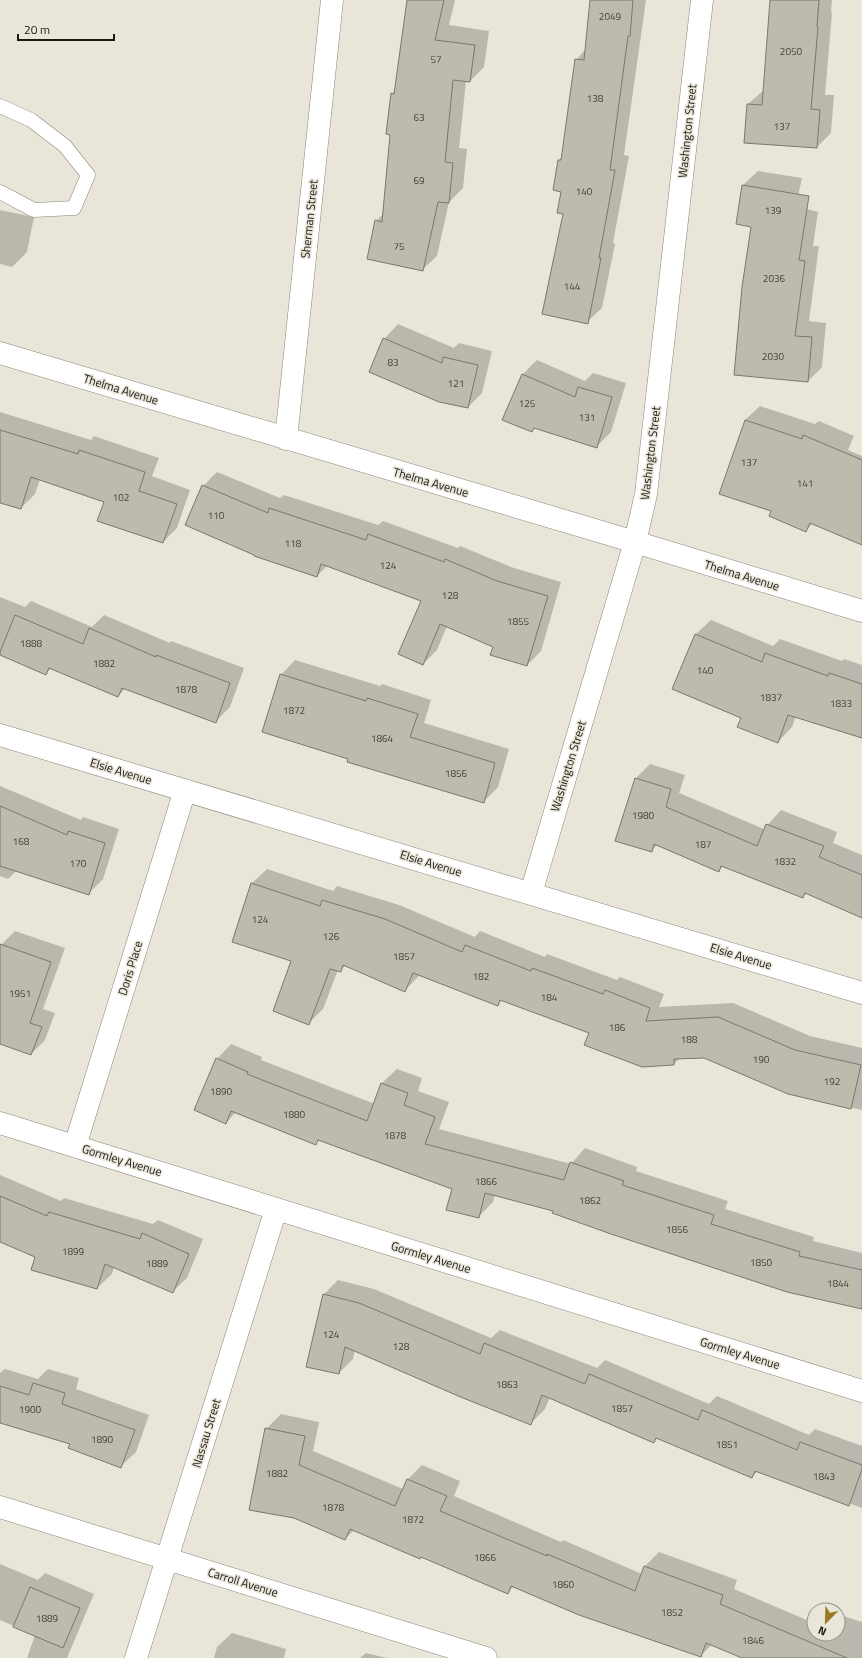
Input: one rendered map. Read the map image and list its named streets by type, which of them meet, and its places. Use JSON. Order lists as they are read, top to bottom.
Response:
{
  "streets": {
    "street": [
      "Washington Street",
      "Sherman Street",
      "Thelma Avenue",
      "Elsie Avenue",
      "Doris Place",
      "Gormley Avenue",
      "Nassau Street",
      "Carroll Avenue"
    ]
  },
  "crossings": [
    ["Washington Street", "Thelma Avenue"],
    ["Washington Street", "Elsie Avenue"],
    ["Sherman Street", "Thelma Avenue"],
    ["Elsie Avenue", "Doris Place"],
    ["Doris Place", "Gormley Avenue"],
    ["Gormley Avenue", "Nassau Street"],
    ["Nassau Street", "Carroll Avenue"]
  ],
  "house_numbers": [
    "2049",
    "2050",
    "57",
    "138",
    "63",
    "137",
    "69",
    "140",
    "139",
    "75",
    "2036",
    "144",
    "2030",
    "83",
    "121",
    "125",
    "131",
    "137",
    "141",
    "102",
    "110",
    "118",
    "124",
    "128",
    "1855",
    "1888",
    "1882",
    "140",
    "1878",
    "1837",
    "1833",
    "1872",
    "1864",
    "1856",
    "1980",
    "168",
    "187",
    "1832",
    "170",
    "124",
    "126",
    "1857",
    "182",
    "1951",
    "184",
    "186",
    "188",
    "190",
    "192",
    "1890",
    "1880",
    "1878",
    "1866",
    "1862",
    "1856",
    "1899",
    "1850",
    "1889",
    "1844",
    "124",
    "128",
    "1863",
    "1857",
    "1900",
    "1890",
    "1851",
    "1882",
    "1843",
    "1878",
    "1872",
    "1866",
    "1860",
    "1852",
    "1889",
    "1846"
  ],
  "scale_bar": "20 m",
  "north": "bottom left"
}
